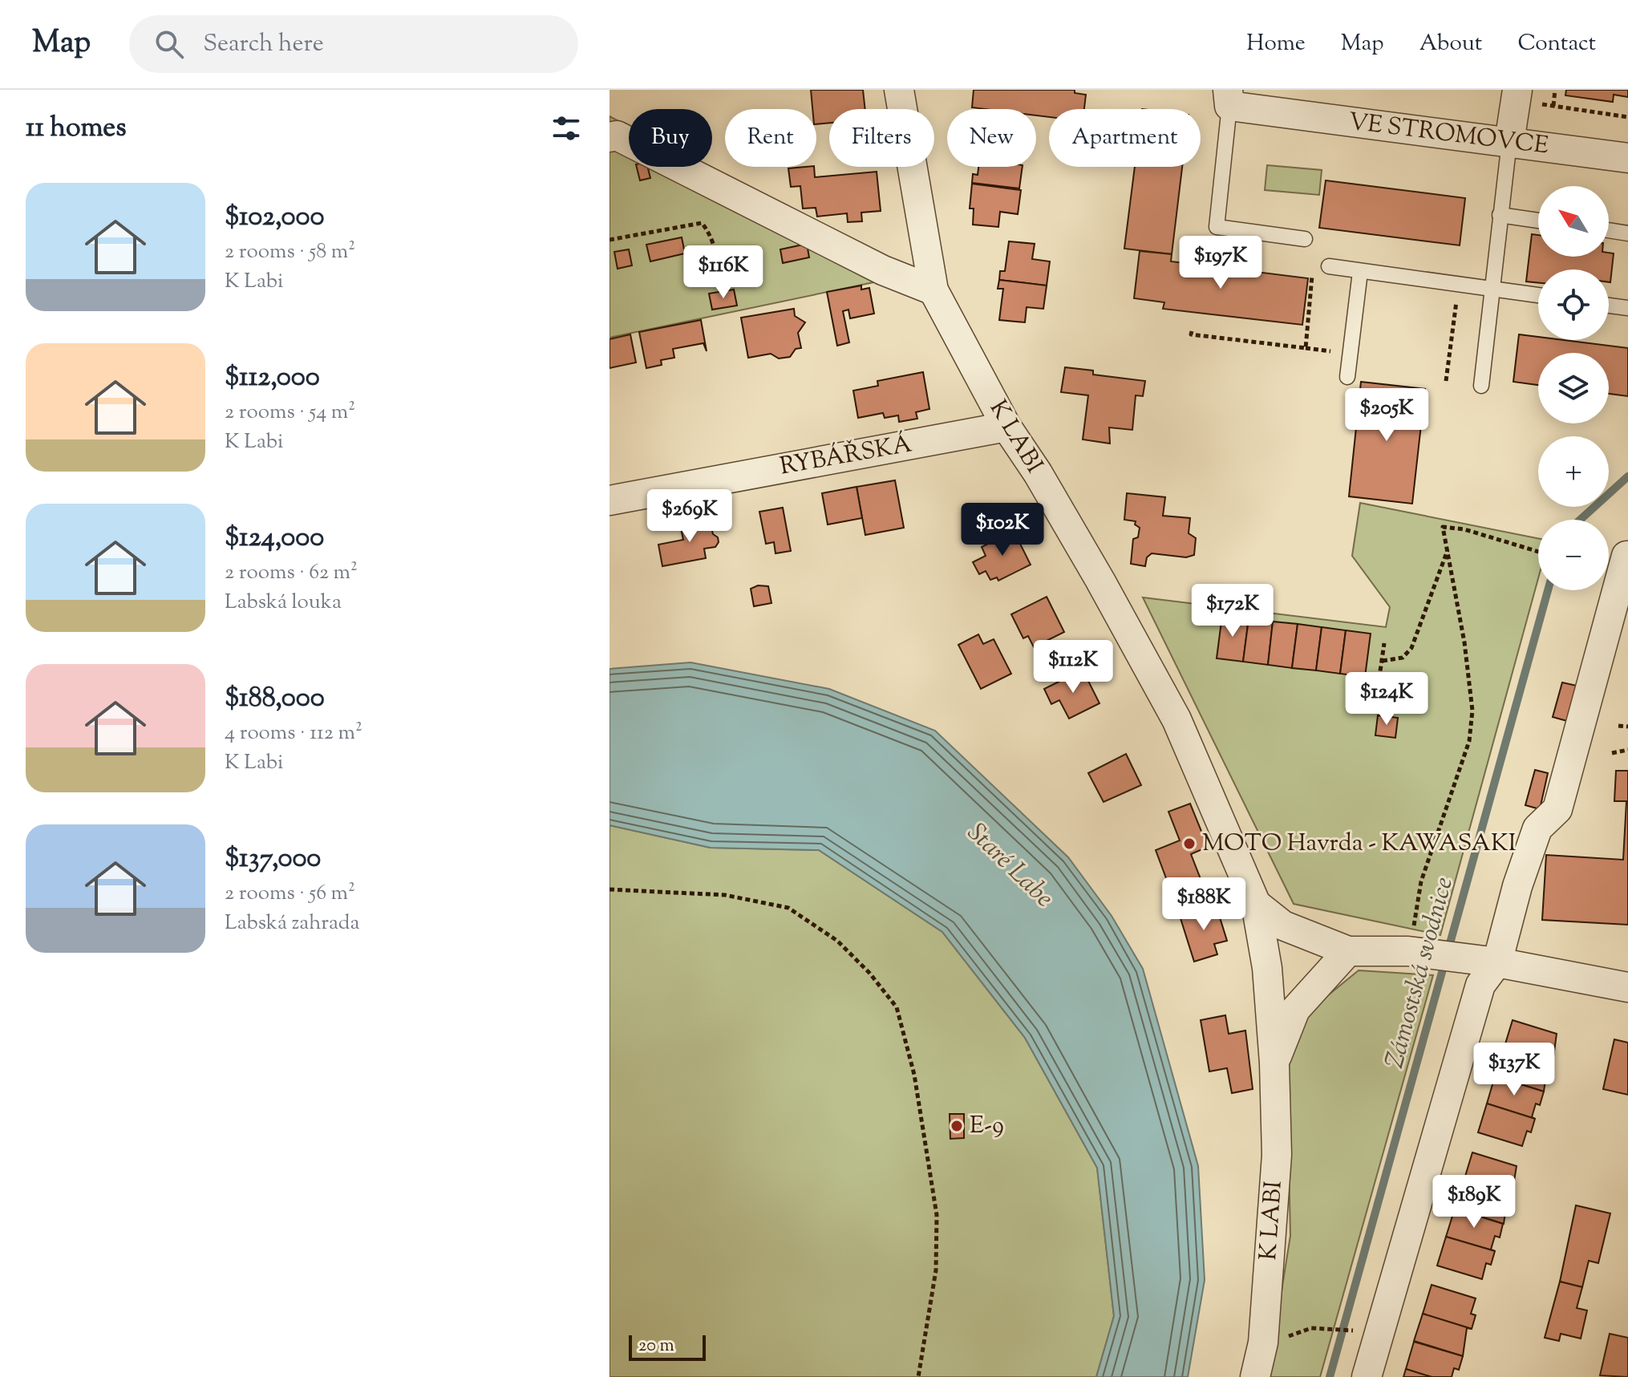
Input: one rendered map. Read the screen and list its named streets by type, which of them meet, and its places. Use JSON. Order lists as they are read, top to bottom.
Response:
{
  "streets": {
    "street": ["VE STROMOVCE", "K LABI", "RYBÁŘSKÁ"]
  },
  "crossings": [
    ["K LABI", "RYBÁŘSKÁ"]
  ],
  "water": ["Staré Labe", "Zámostská svodnice"],
  "places": ["MOTO Havrda - KAWASAKI", "E-9"],
  "scale_bar": "20 m",
  "north": "top left",
  "page": {
    "header": "Map",
    "search": "Search here",
    "nav": [
      "Home",
      "Map",
      "About",
      "Contact"
    ],
    "heading": "11 homes",
    "chip": [
      "Buy",
      "Rent",
      "Filters",
      "New",
      "Apartment"
    ],
    "list": [
      {
        "name": "$102,000",
        "note": "2 rooms · 58 m² · K Labi"
      },
      {
        "name": "$112,000",
        "note": "2 rooms · 54 m² · K Labi"
      },
      {
        "name": "$124,000",
        "note": "2 rooms · 62 m² · Labská louka"
      },
      {
        "name": "$188,000",
        "note": "4 rooms · 112 m² · K Labi"
      },
      {
        "name": "$137,000",
        "note": "2 rooms · 56 m² · Labská zahrada"
      }
    ],
    "map_buttons": ["+", "−"],
    "price": [
      "$197K",
      "$116K",
      "$205K",
      "$269K",
      "$102K",
      "$172K",
      "$112K",
      "$124K",
      "$188K",
      "$137K",
      "$189K"
    ],
    "scale": "20 m"
  }
}
